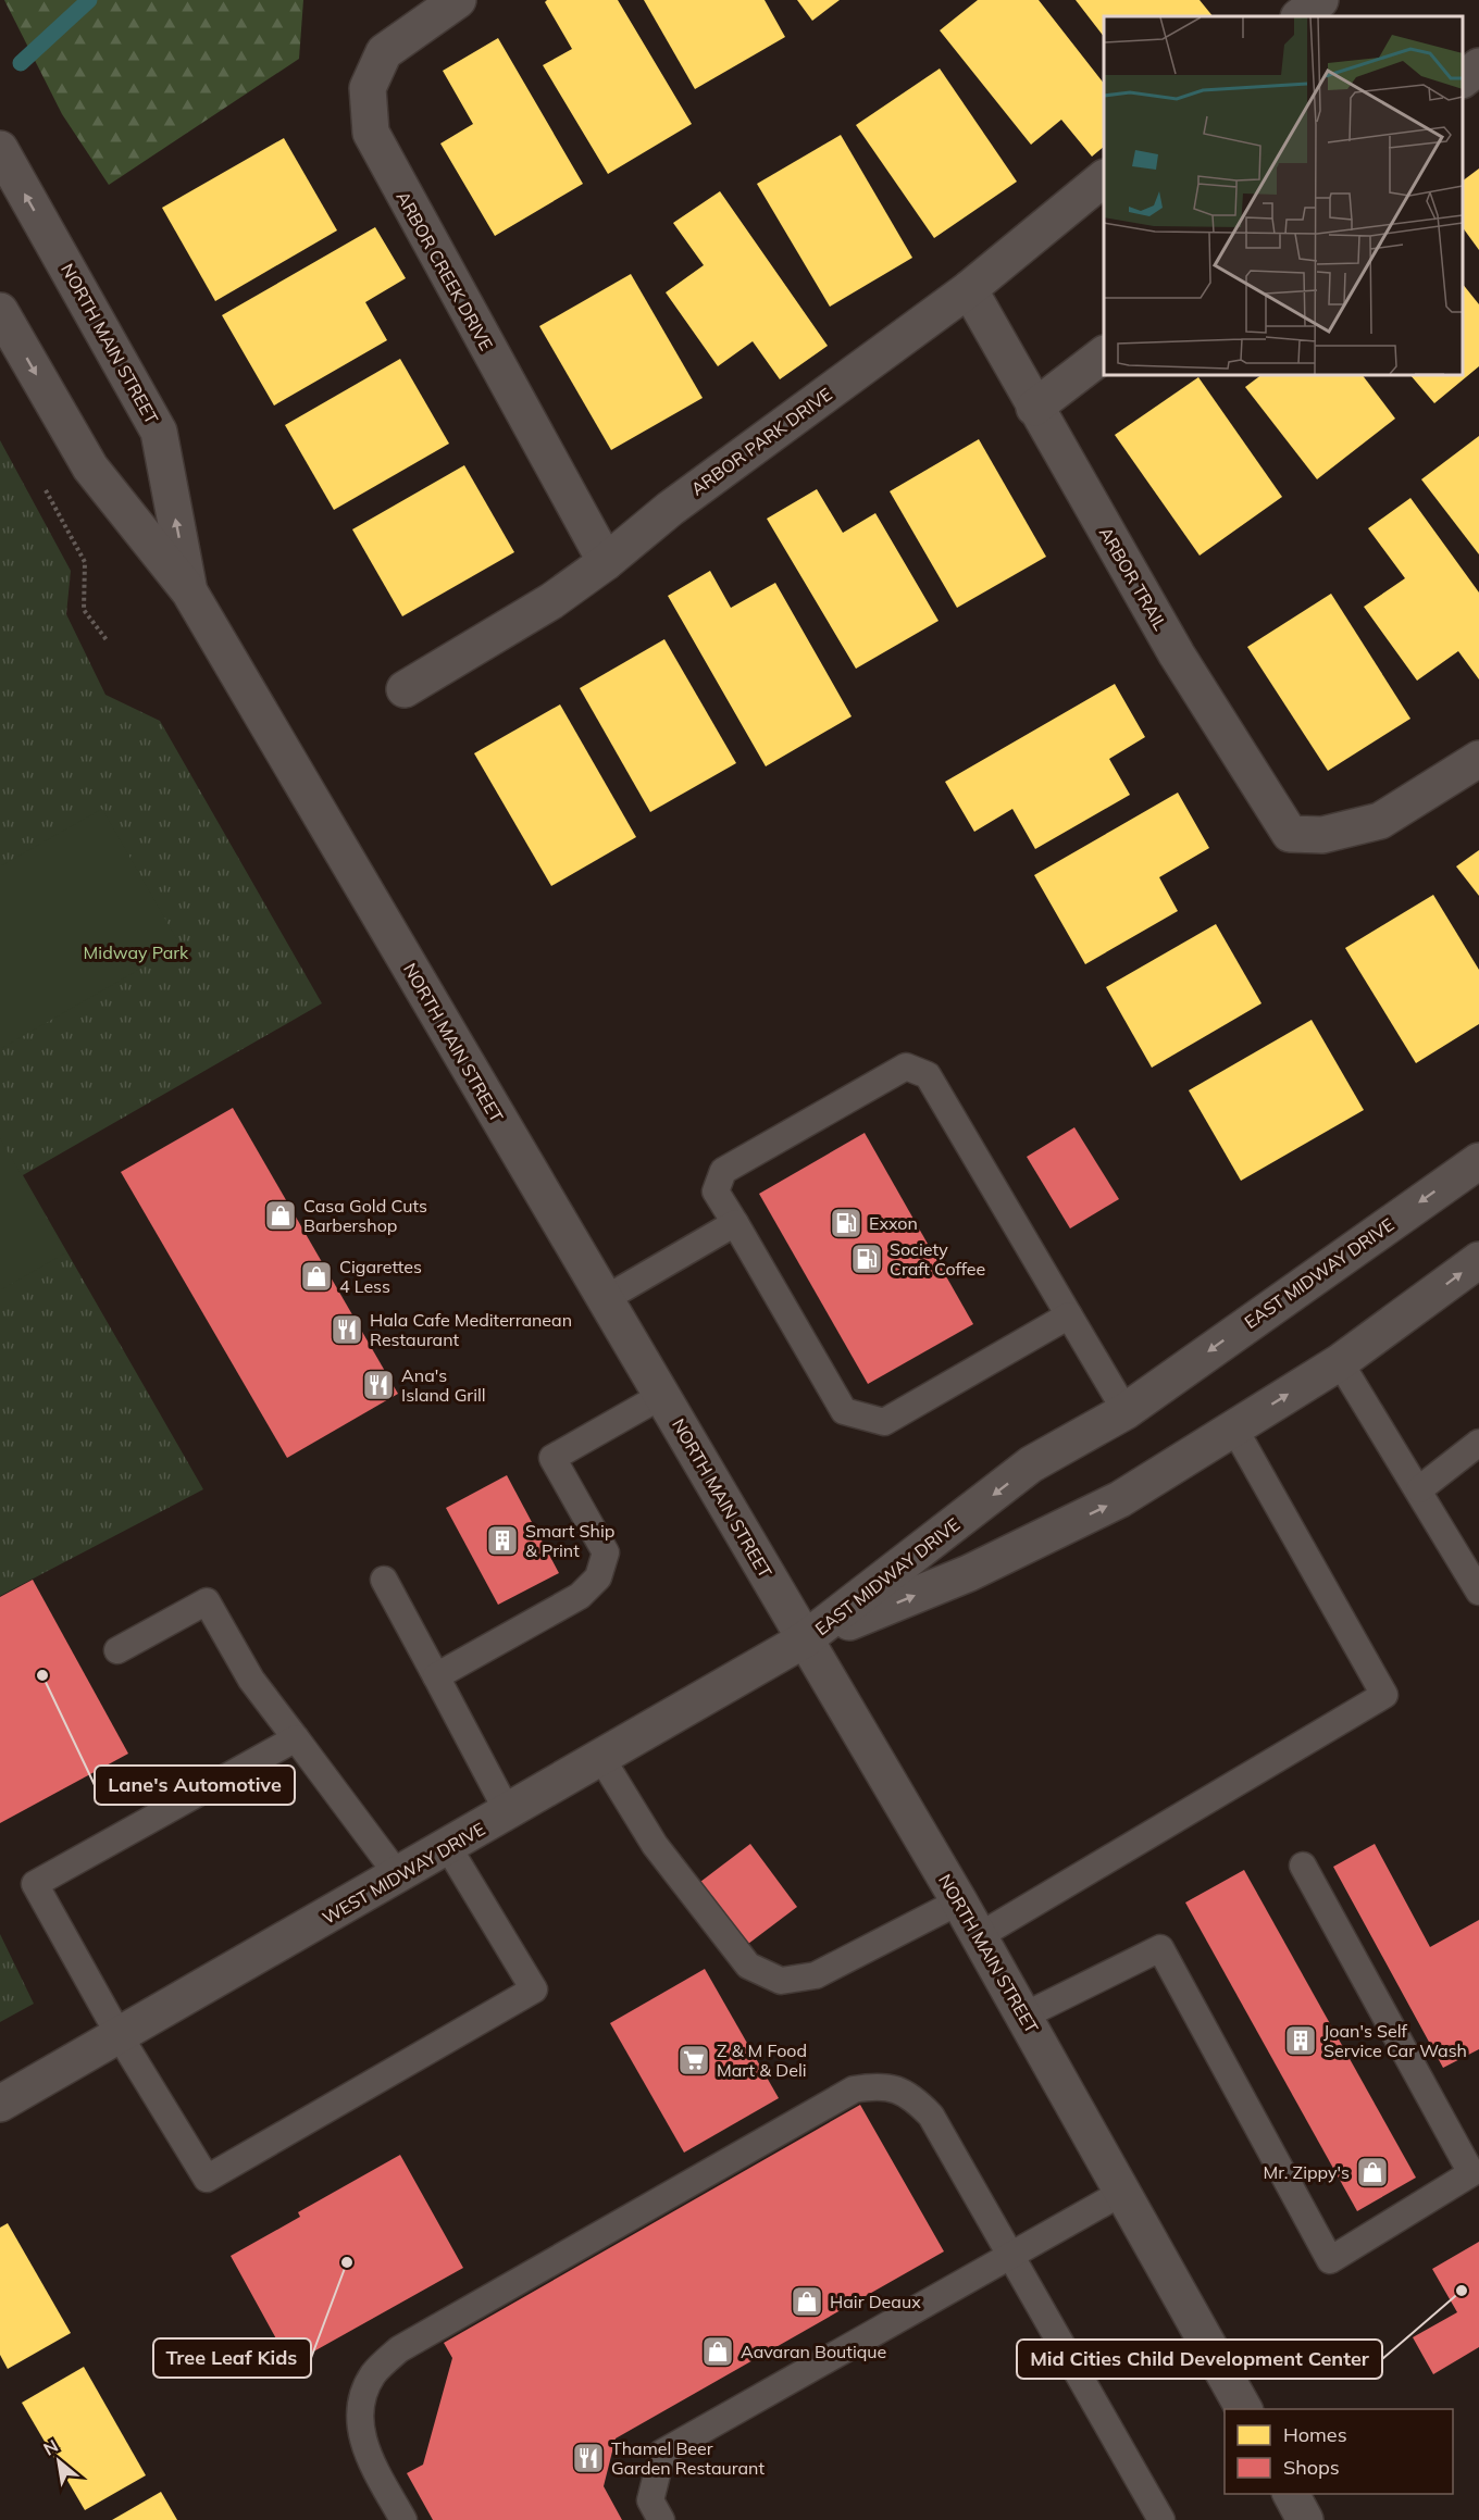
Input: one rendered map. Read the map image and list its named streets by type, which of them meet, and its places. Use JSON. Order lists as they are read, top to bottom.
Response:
{
  "streets": {
    "main road": [
      "ARBOR CREEK DRIVE",
      "NORTH MAIN STREET",
      "ARBOR PARK DRIVE",
      "ARBOR TRAIL",
      "EAST MIDWAY DRIVE",
      "WEST MIDWAY DRIVE"
    ]
  },
  "crossings": [
    ["ARBOR CREEK DRIVE", "ARBOR PARK DRIVE"],
    ["NORTH MAIN STREET", "EAST MIDWAY DRIVE"],
    ["NORTH MAIN STREET", "WEST MIDWAY DRIVE"],
    ["ARBOR PARK DRIVE", "ARBOR TRAIL"],
    ["EAST MIDWAY DRIVE", "WEST MIDWAY DRIVE"]
  ],
  "parks": ["Midway Park"],
  "places": {
    "shop": [
      "Casa Gold Cuts Barbershop",
      "Cigarettes 4 Less",
      "Mr. Zippy's",
      "Hair Deaux",
      "Aavaran Boutique"
    ],
    "fuel station": ["Exxon", "Society Craft Coffee"],
    "restaurant": ["Hala Cafe Mediterranean Restaurant", "Ana's Island Grill", "Thamel Beer Garden Restaurant"],
    "building": ["Smart Ship & Print", "Joan's Self Service Car Wash"],
    "other": ["Lane's Automotive", "Tree Leaf Kids", "Mid Cities Child Development Center"],
    "supermarket": ["Z & M Food Mart & Deli"]
  },
  "legend": ["Homes", "Shops"],
  "north": "top left"
}
